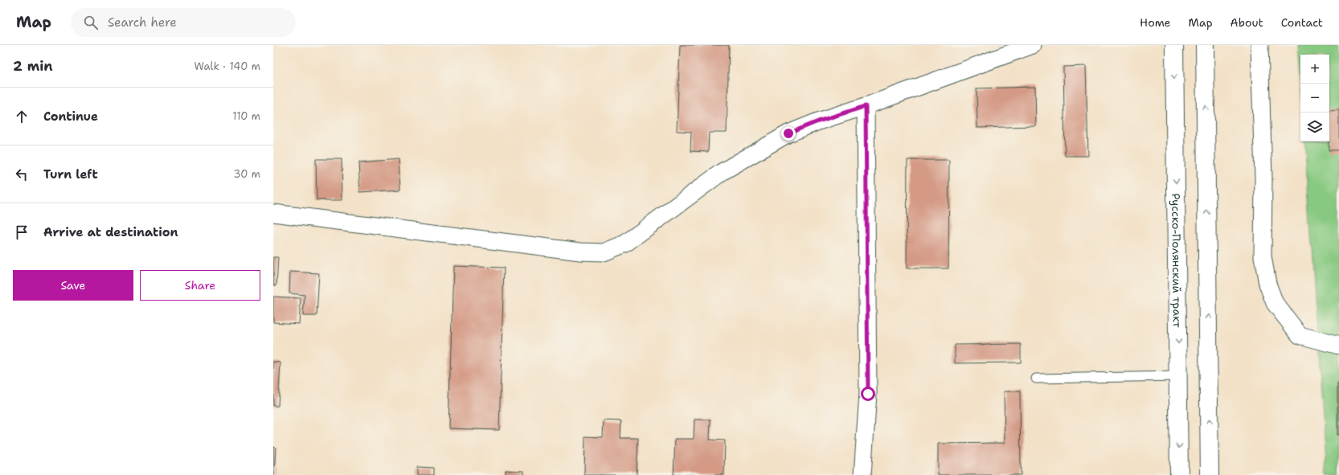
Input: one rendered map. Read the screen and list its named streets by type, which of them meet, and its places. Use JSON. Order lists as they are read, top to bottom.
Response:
{
  "streets": {
    "main road": ["Русско-Полянский тракт"]
  },
  "page": {
    "header": "Map",
    "search": "Search here",
    "nav": [
      "Home",
      "Map",
      "About",
      "Contact"
    ],
    "heading": ["2 min", "Walk · 140 m"],
    "map_buttons": ["+", "−"],
    "list": [
      ["Continue", "110 m"],
      ["Turn left", "30 m"],
      "Arrive at destination"
    ],
    "buttons": ["Save", "Share"]
  }
}
